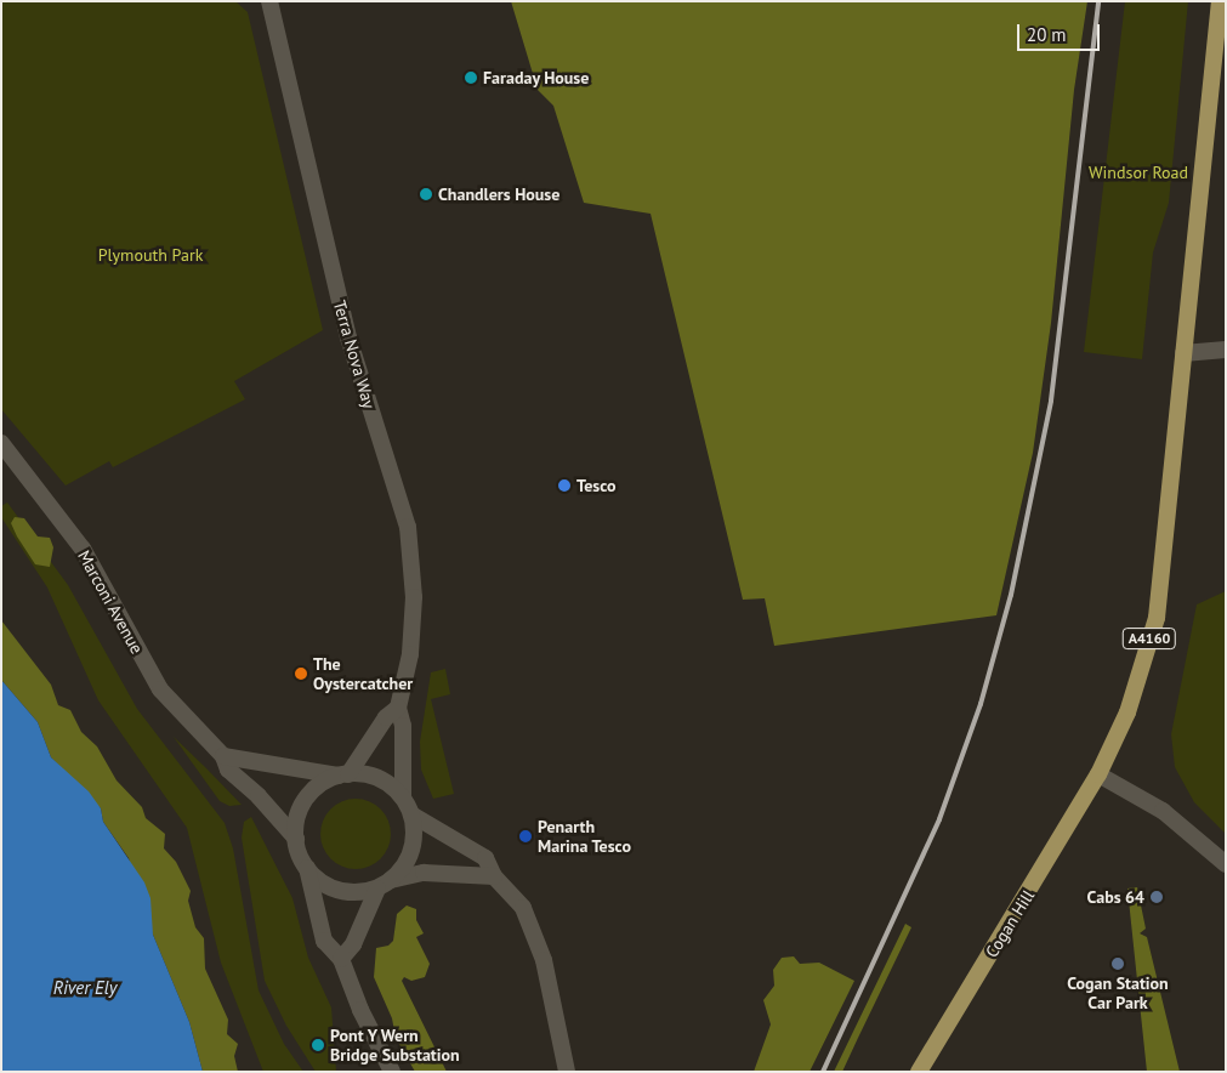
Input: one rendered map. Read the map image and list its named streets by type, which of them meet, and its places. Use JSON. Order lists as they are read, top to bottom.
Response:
{
  "streets": {
    "main road": ["A4160", "Cogan Hill"],
    "street": ["Terra Nova Way", "Marconi Avenue"]
  },
  "crossings": [
    ["Terra Nova Way", "Marconi Avenue"],
    ["A4160", "Cogan Hill"]
  ],
  "water": ["River Ely"],
  "parks": ["Windsor Road", "Plymouth Park"],
  "places": [
    "Faraday House",
    "Chandlers House",
    "Tesco",
    "The Oystercatcher",
    "Penarth Marina Tesco",
    "Cabs 64",
    "Cogan Station Car Park",
    "Pont Y Wern Bridge Substation"
  ],
  "scale_bar": "20 m"
}
